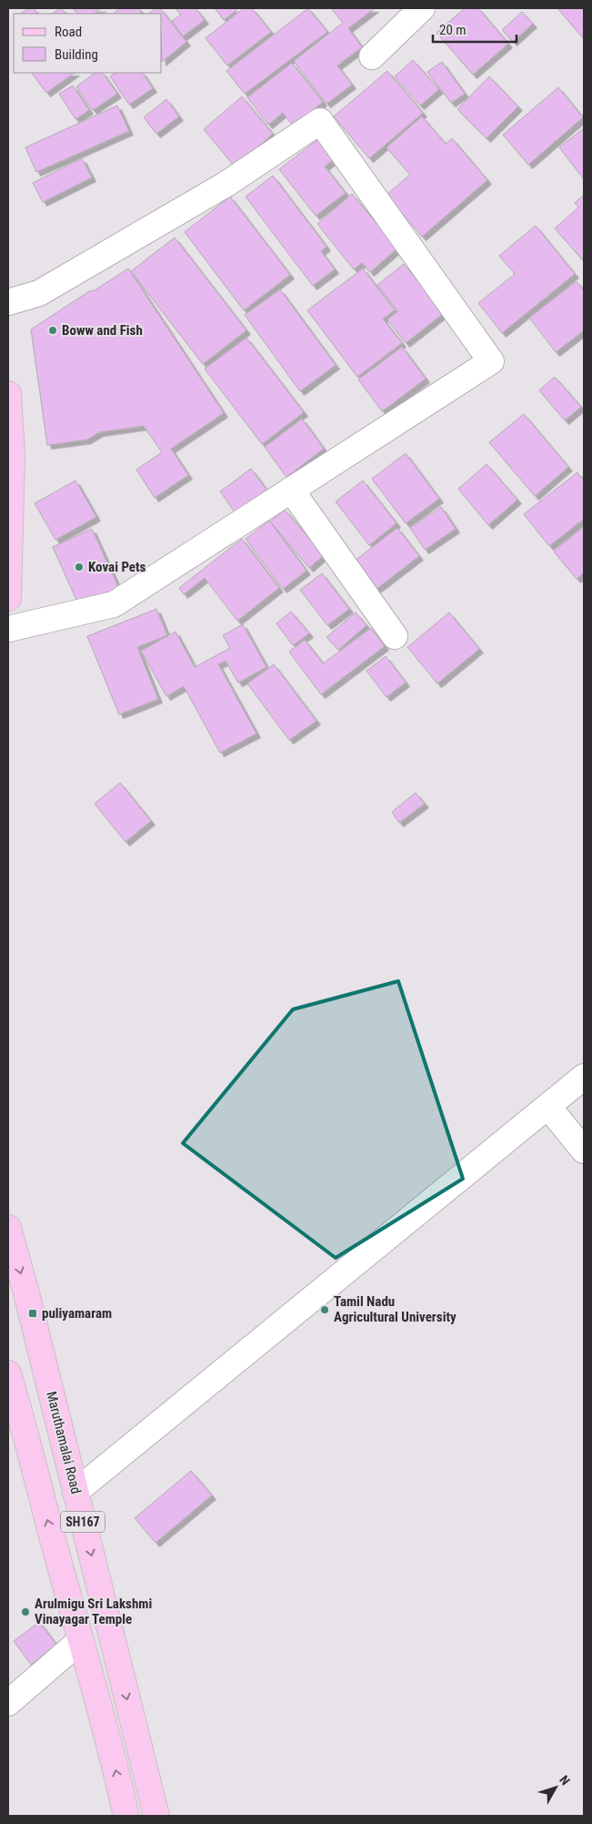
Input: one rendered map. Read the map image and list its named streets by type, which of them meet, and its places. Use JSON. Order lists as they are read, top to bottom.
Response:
{
  "streets": {
    "main road": ["Maruthamalai Road", "SH167"]
  },
  "places": {
    "other": [
      "Boww and Fish",
      "Kovai Pets",
      "Tamil Nadu Agricultural University",
      "Arulmigu Sri Lakshmi Vinayagar Temple"
    ],
    "transit": ["puliyamaram"]
  },
  "legend": ["Road", "Building"],
  "scale_bar": "20 m",
  "north": "top right"
}
